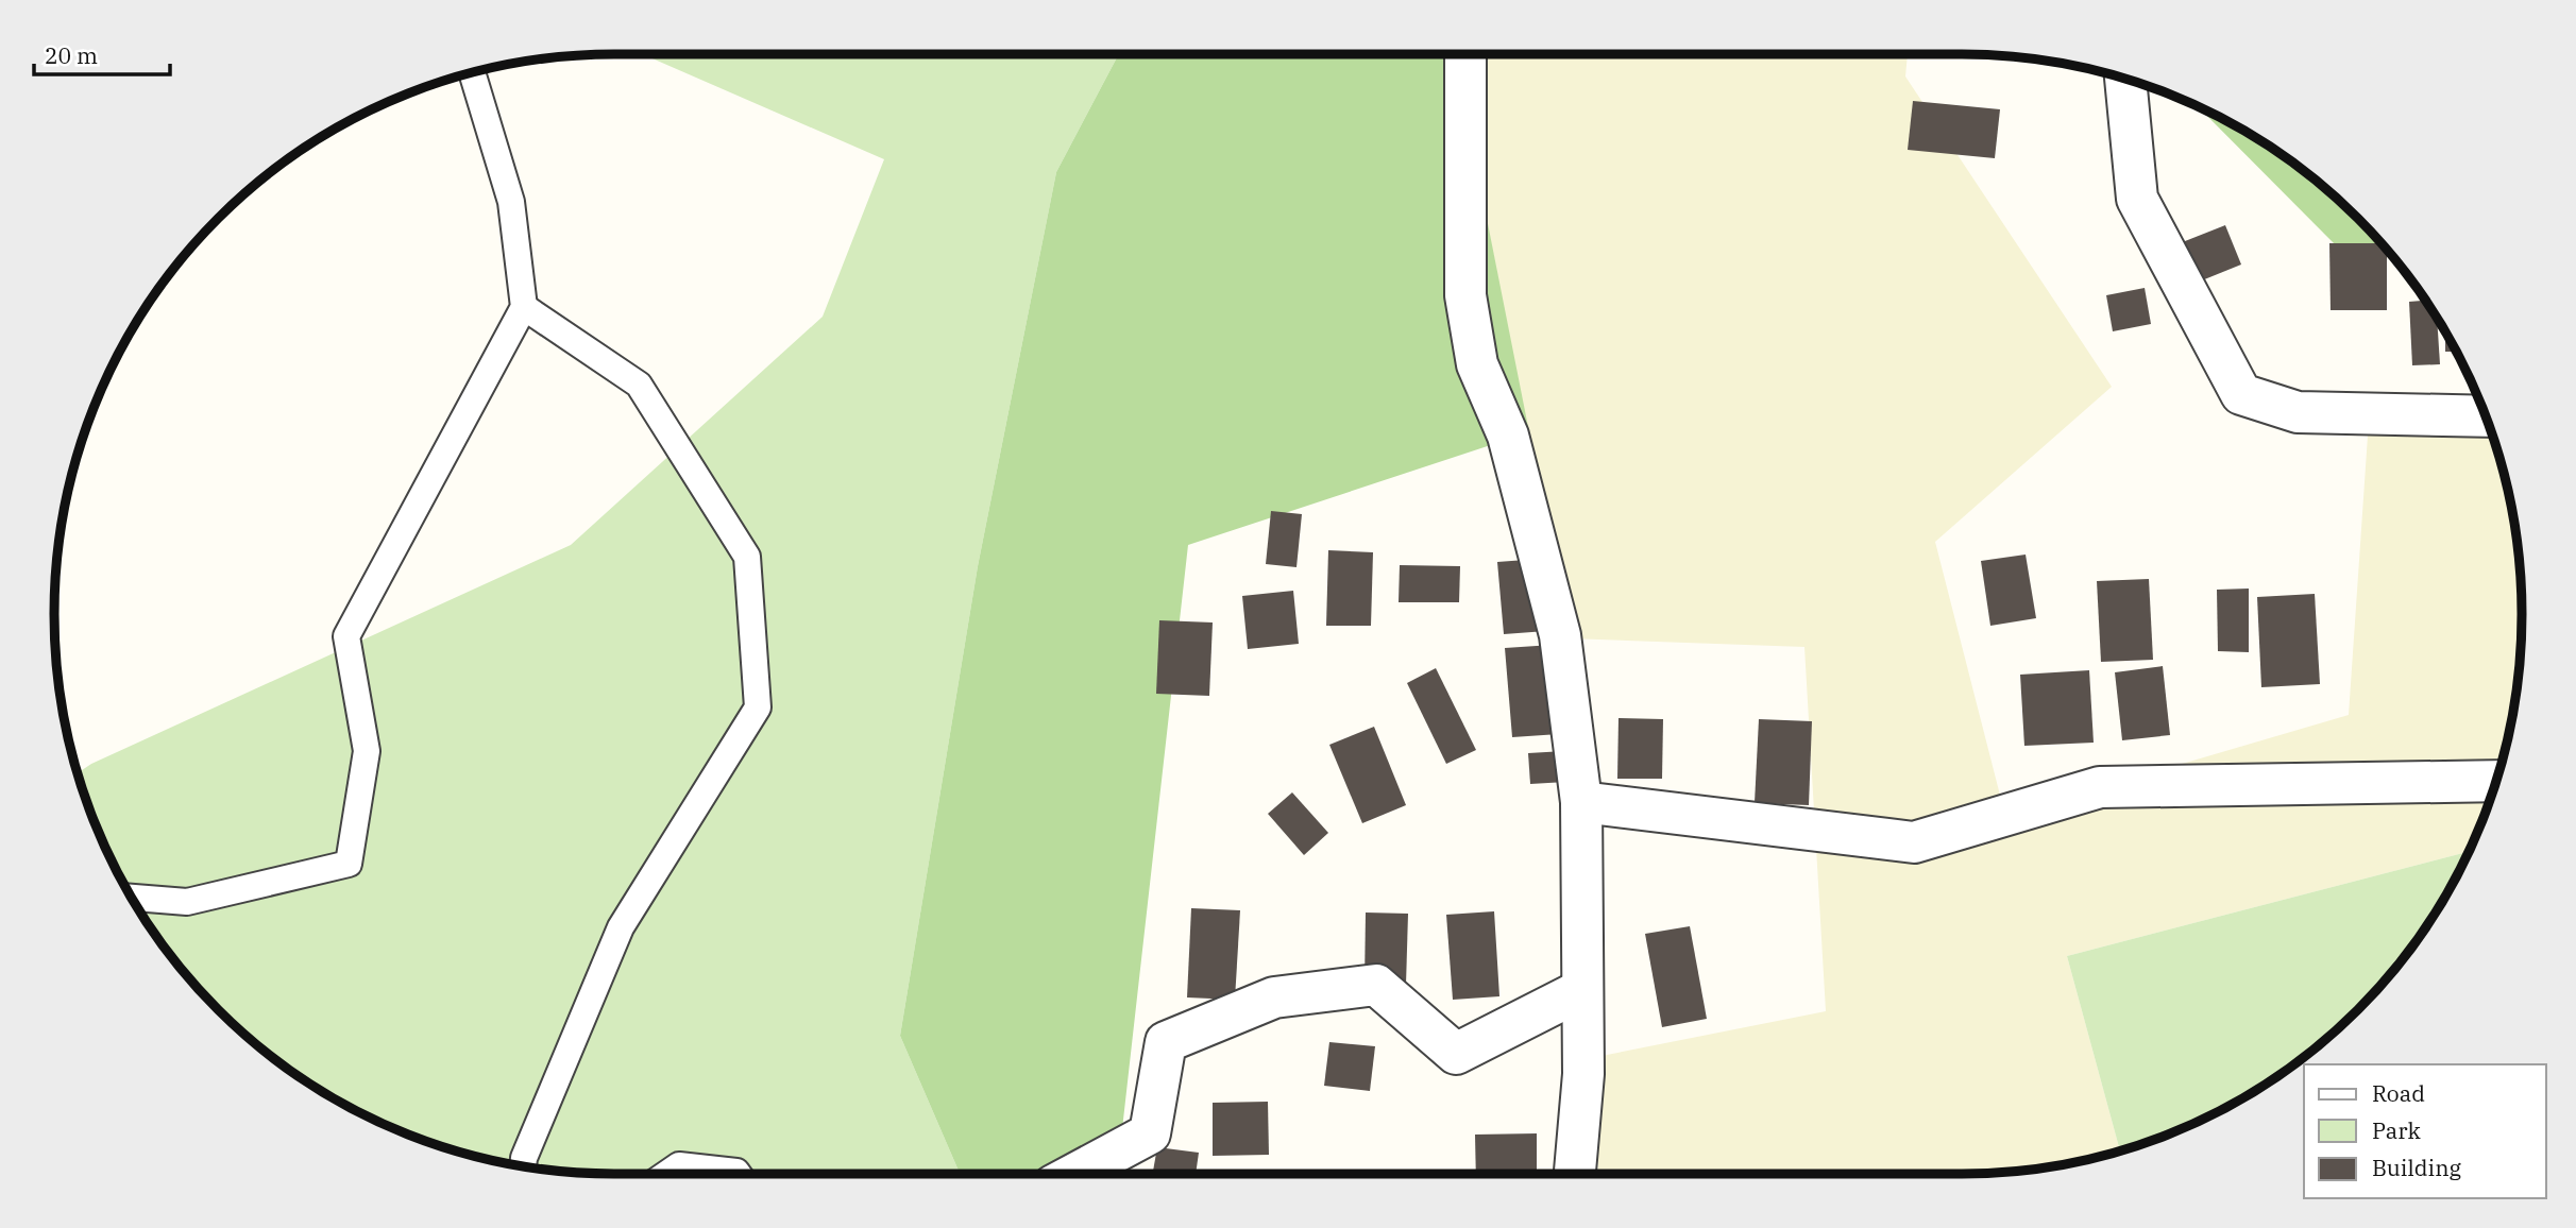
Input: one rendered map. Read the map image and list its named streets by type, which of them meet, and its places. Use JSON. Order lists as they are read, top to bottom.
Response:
{
  "legend": ["Road", "Park", "Building"],
  "scale_bar": "20 m"
}
